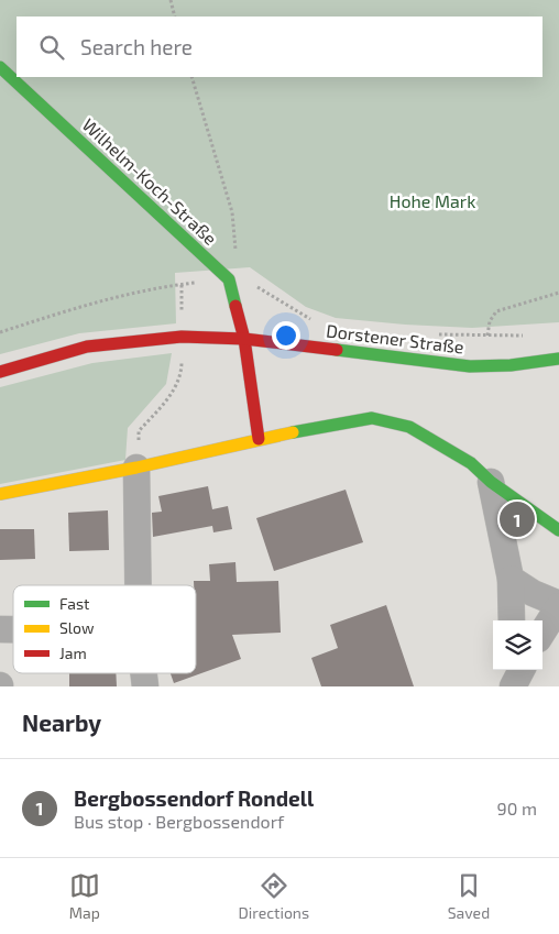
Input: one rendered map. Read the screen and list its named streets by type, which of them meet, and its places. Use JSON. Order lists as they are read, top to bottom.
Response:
{
  "streets": {
    "street": ["Wilhelm-Koch-Straße", "Dorstener Straße"]
  },
  "parks": ["Hohe Mark"],
  "legend": ["Fast", "Slow", "Jam"],
  "page": {
    "search": "Search here",
    "pins": "1",
    "heading": "Nearby",
    "list": [
      {
        "mark": "1",
        "name": "Bergbossendorf Rondell",
        "note": "Bus stop · Bergbossendorf",
        "value": "90 m"
      }
    ],
    "nav": ["Map", "Directions", "Saved"]
  }
}
